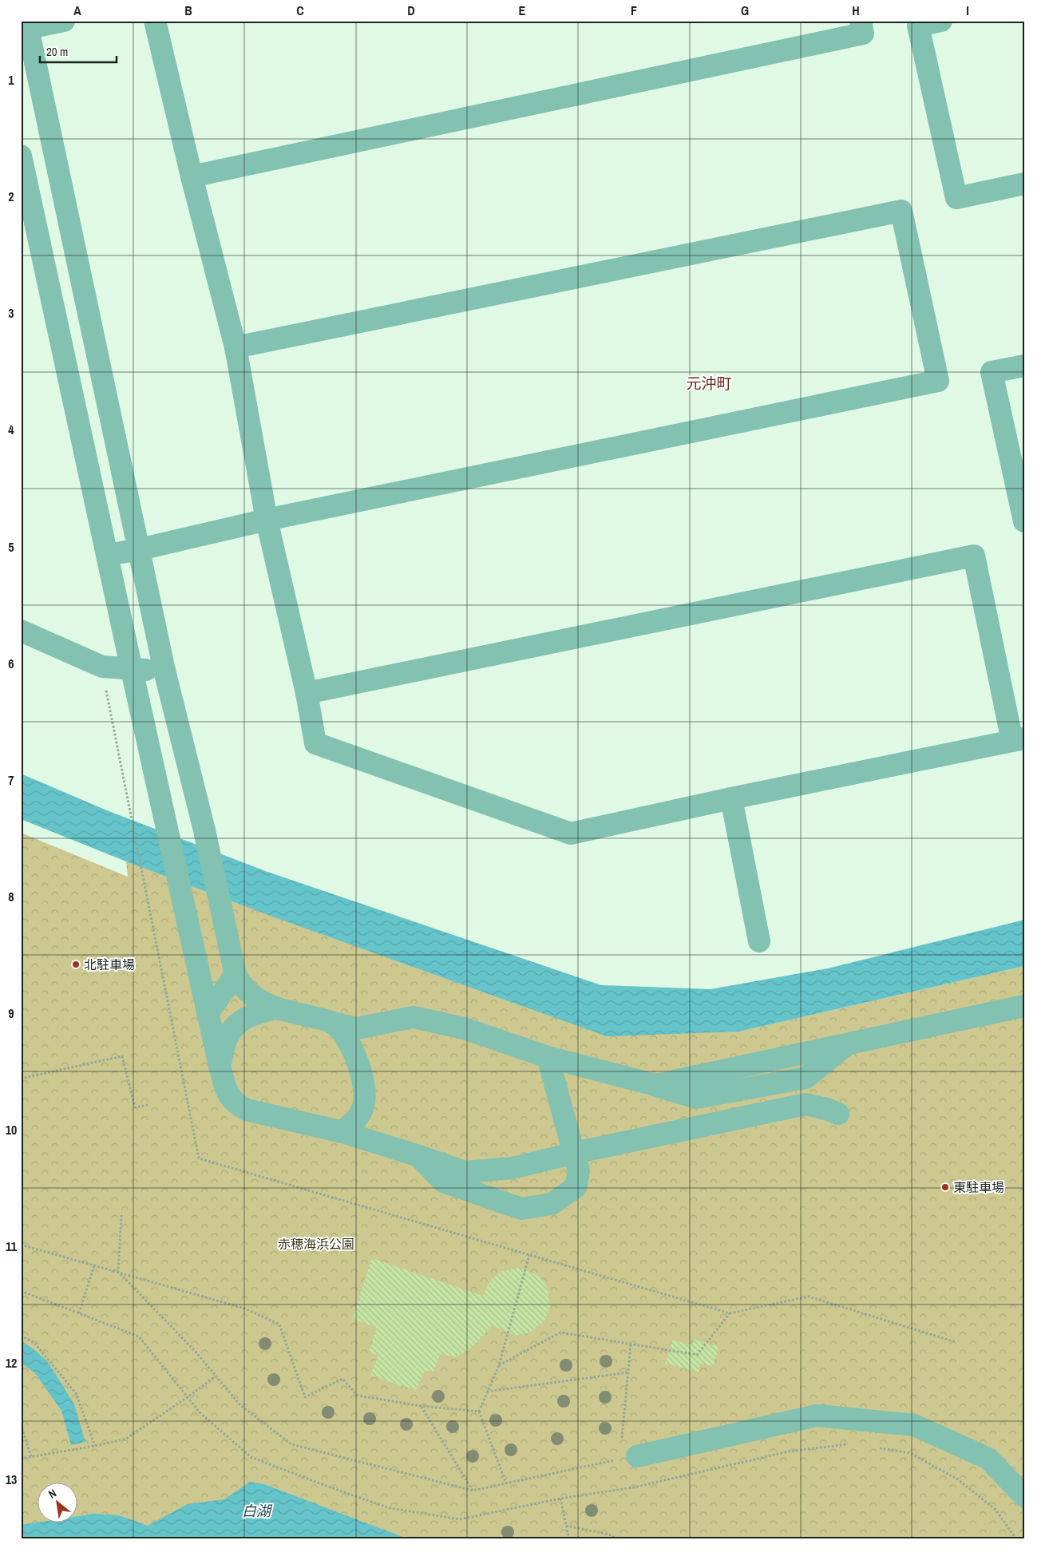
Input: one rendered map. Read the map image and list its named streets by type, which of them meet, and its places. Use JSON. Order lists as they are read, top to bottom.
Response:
{
  "districts": ["元沖町"],
  "water": ["白湖"],
  "parks": ["赤穂海浜公園"],
  "places": ["北駐車場", "東駐車場"],
  "scale_bar": "20 m",
  "north": "top left",
  "grid": {
    "columns": [
      "A",
      "B",
      "C",
      "D",
      "E",
      "F",
      "G",
      "H",
      "I"
    ],
    "rows": [
      "1",
      "2",
      "3",
      "4",
      "5",
      "6",
      "7",
      "8",
      "9",
      "10",
      "11",
      "12",
      "13"
    ]
  }
}
